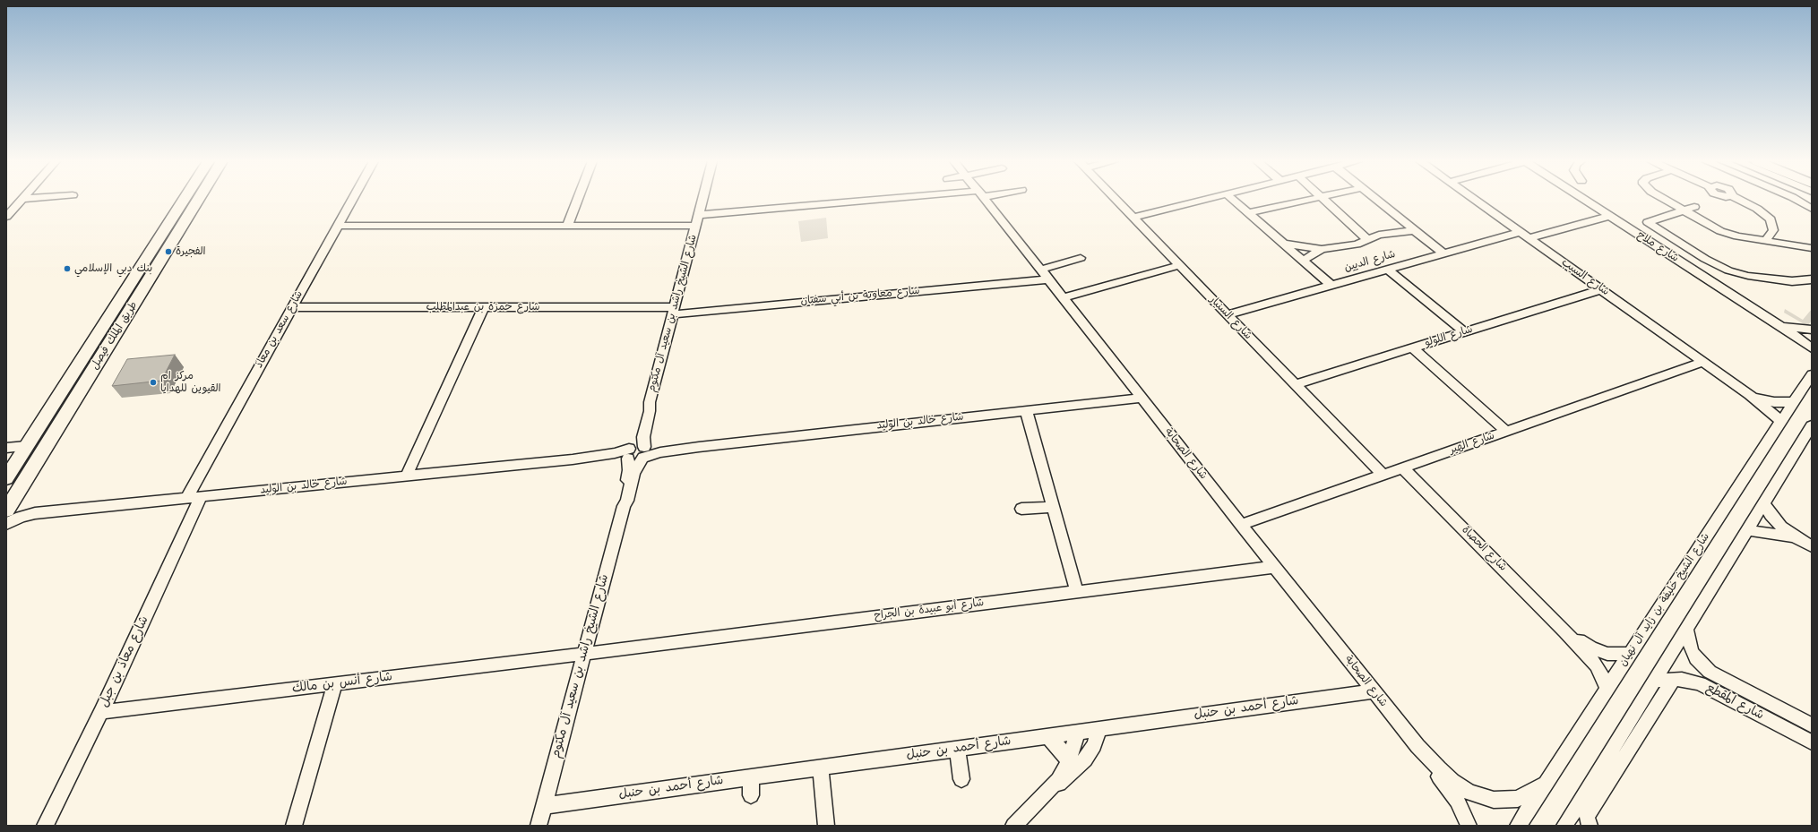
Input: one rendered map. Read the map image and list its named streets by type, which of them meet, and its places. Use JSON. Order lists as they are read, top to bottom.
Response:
{
  "streets": {
    "main road": ["طريق الملك فيصل"],
    "street": [
      "شارع ملاح",
      "شارع الديين",
      "شارع السيب",
      "شارع معاوية بن أبي سفيان",
      "شارع حمزة بن عبدالمطلب",
      "شارع الشيخ راشد بن سعيد آل مكتوم",
      "شارع السنيار",
      "شارع سعد بن معاذ",
      "شارع اللولو",
      "شارع خالد بن الوليد",
      "شارع الهير",
      "شارع الصحابة",
      "شارع الحصاة",
      "شارع الشيخ خليفة بن زايد آل نهيان",
      "شارع أبو عبيدة بن الجراح",
      "شارع معاذ بن جبل",
      "شارع أنس بن مالك",
      "شارع المقطع",
      "شارع أحمد بن حنبل"
    ]
  },
  "crossings": [
    ["شارع الديين", "شارع السيب"],
    ["شارع الديين", "شارع السنيار"],
    ["شارع السيب", "شارع اللولو"],
    ["شارع السيب", "شارع الهير"],
    ["شارع السيب", "شارع الشيخ خليفة بن زايد آل نهيان"],
    ["شارع معاوية بن أبي سفيان", "شارع حمزة بن عبدالمطلب"],
    ["شارع معاوية بن أبي سفيان", "شارع الشيخ راشد بن سعيد آل مكتوم"],
    ["شارع معاوية بن أبي سفيان", "شارع الصحابة"],
    ["شارع حمزة بن عبدالمطلب", "شارع الشيخ راشد بن سعيد آل مكتوم"],
    ["شارع حمزة بن عبدالمطلب", "شارع سعد بن معاذ"],
    ["شارع الشيخ راشد بن سعيد آل مكتوم", "شارع خالد بن الوليد"],
    ["شارع الشيخ راشد بن سعيد آل مكتوم", "شارع أبو عبيدة بن الجراح"],
    ["شارع الشيخ راشد بن سعيد آل مكتوم", "شارع أنس بن مالك"],
    ["شارع الشيخ راشد بن سعيد آل مكتوم", "شارع أحمد بن حنبل"],
    ["شارع السنيار", "شارع اللولو"],
    ["شارع السنيار", "شارع الهير"],
    ["شارع سعد بن معاذ", "شارع خالد بن الوليد"],
    ["شارع سعد بن معاذ", "شارع معاذ بن جبل"],
    ["طريق الملك فيصل", "شارع خالد بن الوليد"],
    ["شارع خالد بن الوليد", "شارع الصحابة"],
    ["شارع خالد بن الوليد", "شارع معاذ بن جبل"],
    ["شارع الهير", "شارع الصحابة"],
    ["شارع الهير", "شارع الحصاة"],
    ["شارع الصحابة", "شارع الشيخ خليفة بن زايد آل نهيان"],
    ["شارع الصحابة", "شارع أبو عبيدة بن الجراح"],
    ["شارع الصحابة", "شارع أحمد بن حنبل"],
    ["شارع الحصاة", "شارع الشيخ خليفة بن زايد آل نهيان"],
    ["شارع أبو عبيدة بن الجراح", "شارع أنس بن مالك"],
    ["شارع معاذ بن جبل", "شارع أنس بن مالك"]
  ],
  "places": ["الفجيرة", "بنك دبي الإسلامي", "مركز ام القيوين للهدايا"]
}
